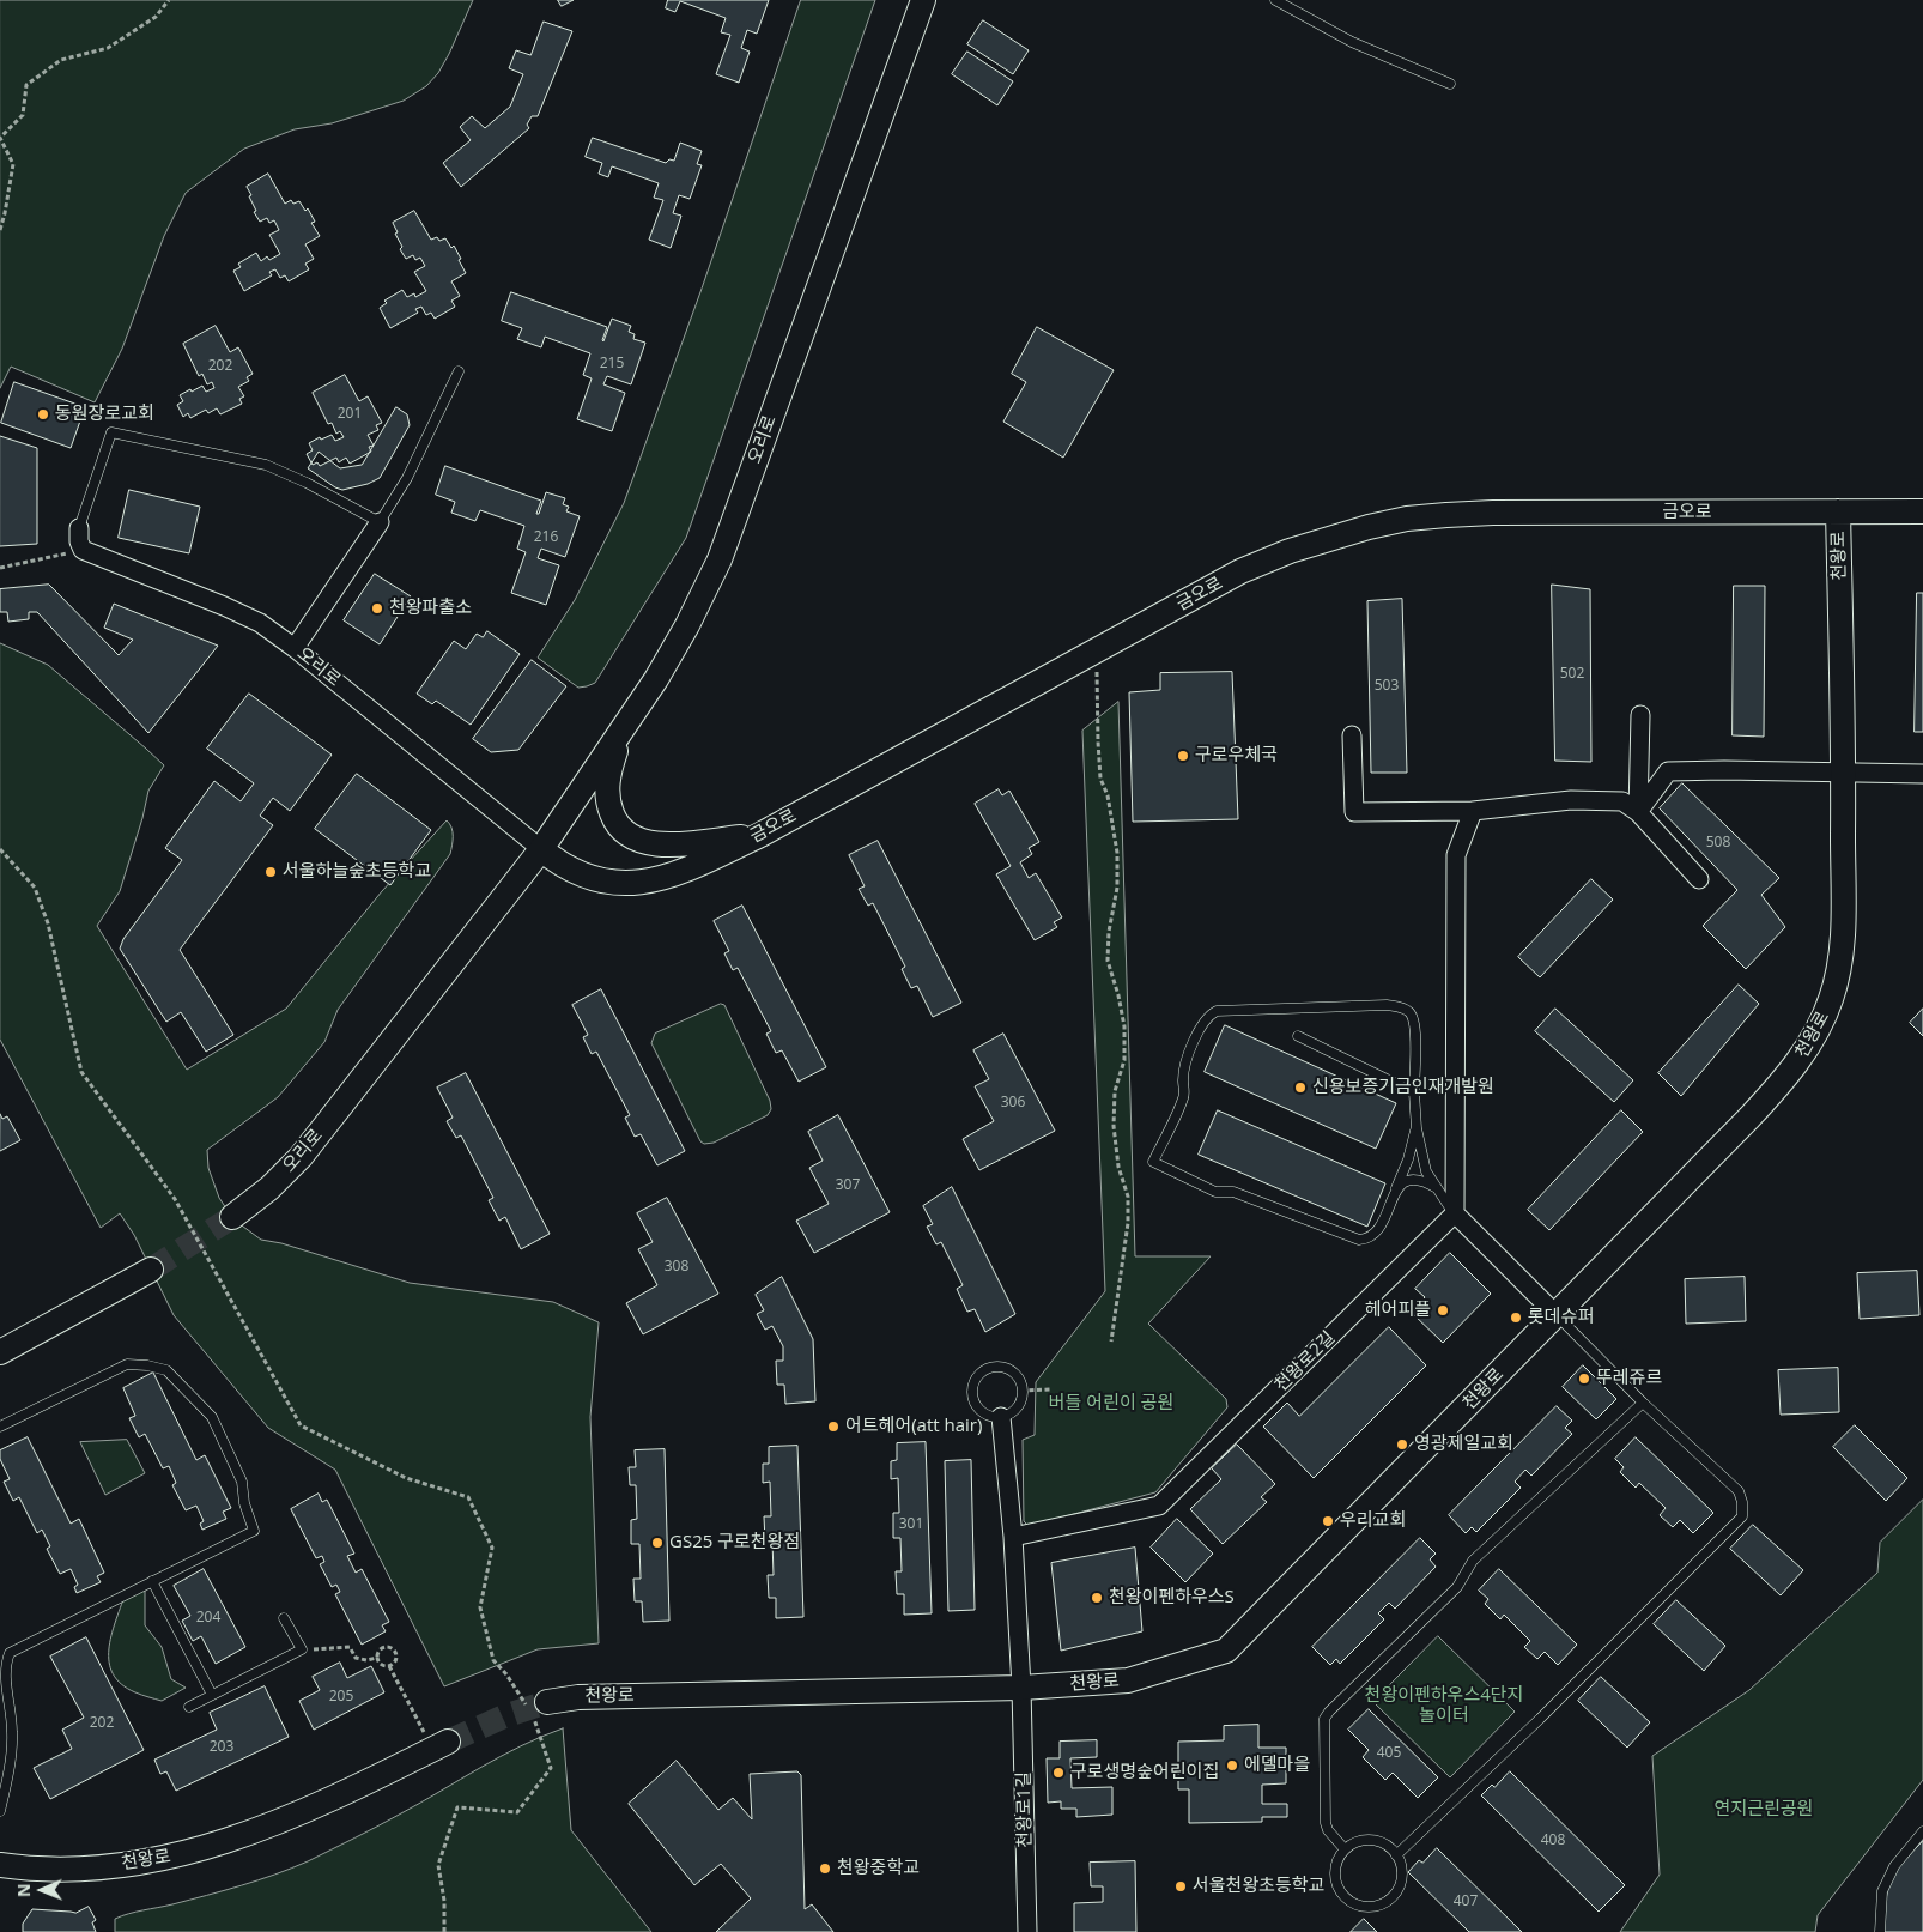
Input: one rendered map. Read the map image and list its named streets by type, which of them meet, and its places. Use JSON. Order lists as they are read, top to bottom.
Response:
{
  "streets": {
    "main road": ["오리로", "금오로", "천왕로"],
    "street": ["천왕로2길", "천왕로1길"]
  },
  "crossings": [
    ["오리로", "금오로"],
    ["금오로", "천왕로"],
    ["천왕로", "천왕로1길"]
  ],
  "parks": ["버들 어린이 공원", "천왕이펜하우스4단지 놀이터", "연지근린공원"],
  "places": [
    "동원장로교회",
    "천왕파출소",
    "구로우체국",
    "서울하늘숲초등학교",
    "신용보증기금인재개발원",
    "헤어피플",
    "롯데슈퍼",
    "뚜레쥬르",
    "어트헤어(att hair)",
    "영광제일교회",
    "우리교회",
    "GS25 구로천왕점",
    "천왕이펜하우스S",
    "에델마을",
    "구로생명숲어린이집",
    "천왕중학교",
    "서울천왕초등학교"
  ],
  "house_numbers": [
    "215",
    "202",
    "201",
    "216",
    "502",
    "503",
    "508",
    "306",
    "307",
    "308",
    "301",
    "204",
    "205",
    "202",
    "203",
    "405",
    "408",
    "407"
  ],
  "north": "left"
}
